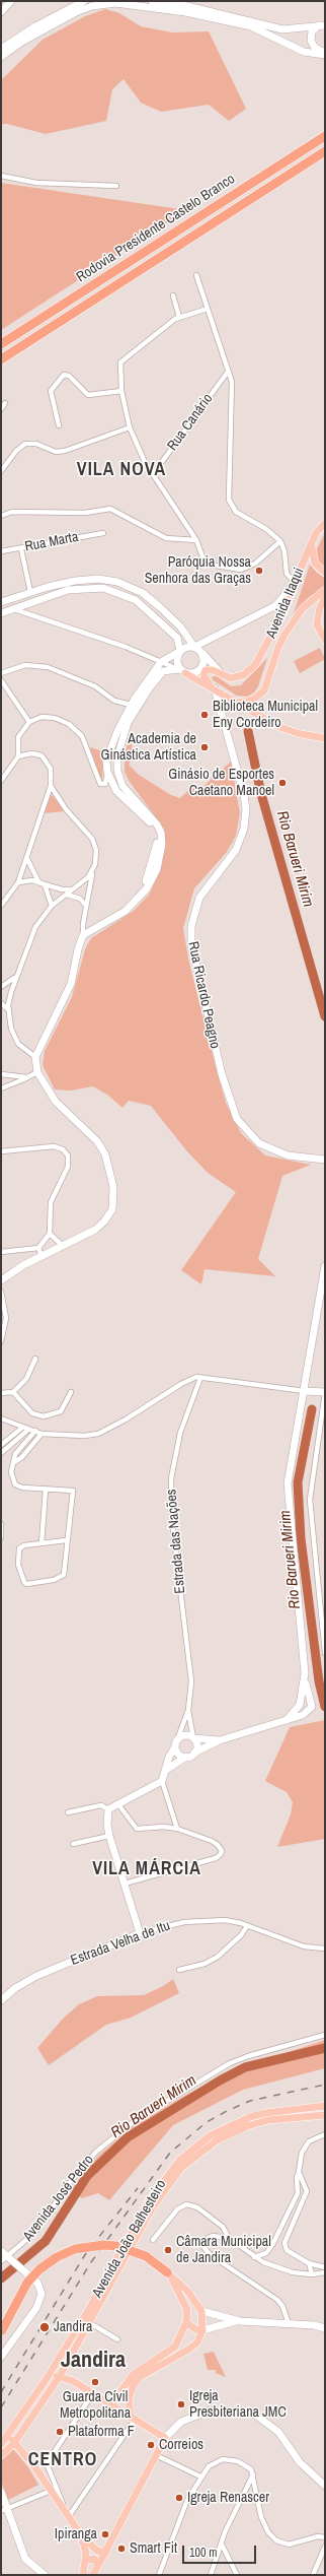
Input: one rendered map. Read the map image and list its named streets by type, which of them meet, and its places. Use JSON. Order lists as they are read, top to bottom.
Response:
{
  "streets": {
    "highway": ["Rodovia Presidente Castelo Branco"],
    "main road": ["Avenida Itaqui", "Avenida João Balhesteiro"],
    "street": [
      "Rua Canário",
      "Rua Marta",
      "Rua Ricardo Peagno",
      "Estrada das Nações",
      "Estrada Velha de Itu",
      "Avenida José Pedro"
    ]
  },
  "crossings": [
    ["Avenida Itaqui", "Rua Ricardo Peagno"]
  ],
  "districts": [
    "VILA NOVA",
    "VILA MÁRCIA",
    "Jandira",
    "CENTRO"
  ],
  "water": ["Rio Barueri Mirim"],
  "places": [
    "Paróquia Nossa Senhora das Graças",
    "Biblioteca Municipal Eny Cordeiro",
    "Academia de Ginástica Artística",
    "Ginásio de Esportes Caetano Manoel",
    "Câmara Municipal de Jandira",
    "Jandira",
    "Guarda Cívil Metropolitana",
    "Igreja Presbiteriana JMC",
    "Plataforma F",
    "Correios",
    "Igreja Renascer",
    "Ipiranga",
    "Smart Fit"
  ],
  "scale_bar": "100 m"
}
